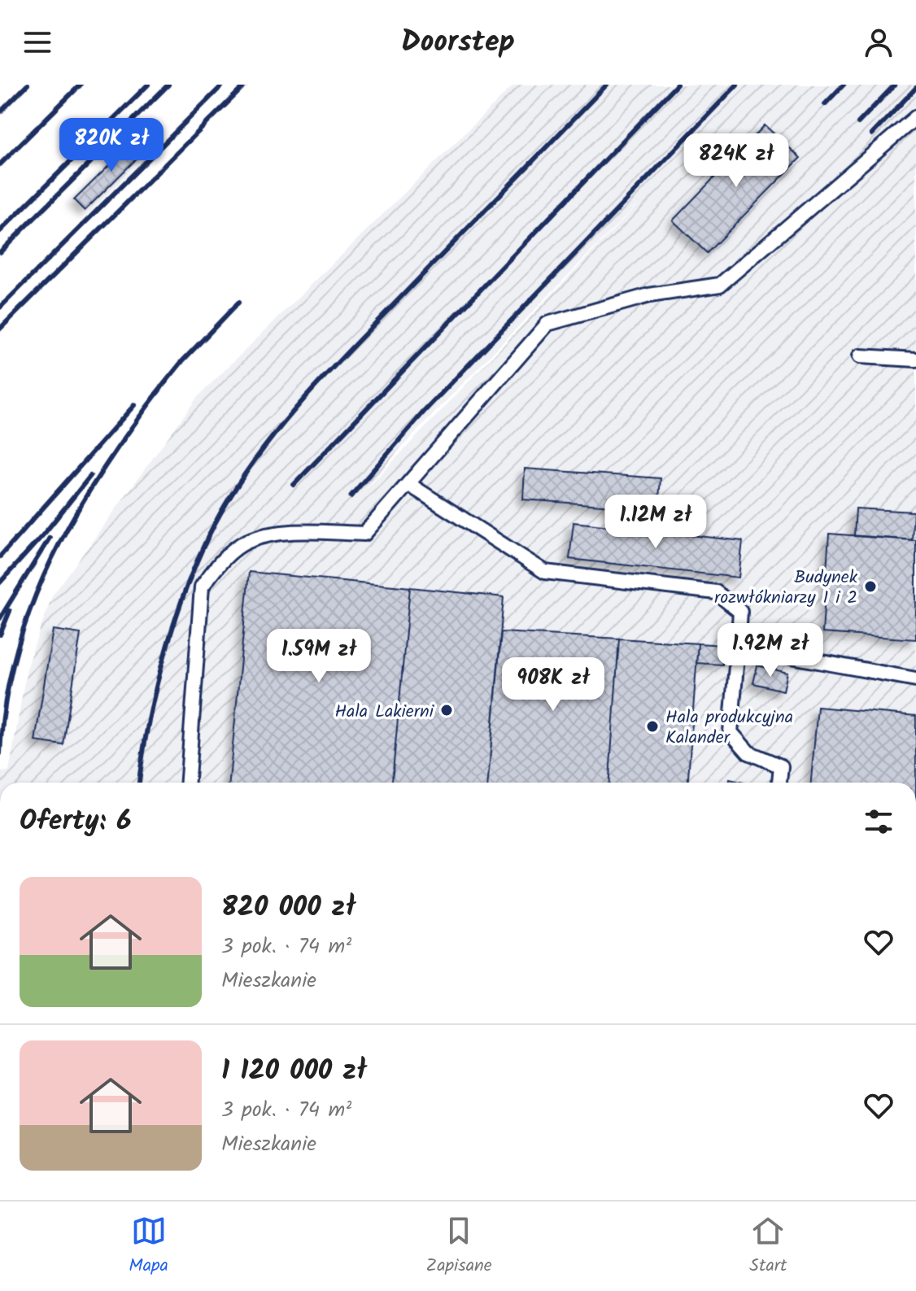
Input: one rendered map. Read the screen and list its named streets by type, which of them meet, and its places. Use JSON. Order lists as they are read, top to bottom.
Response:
{
  "places": ["Budynek rozwłókniarzy 1 i 2", "Hala Lakierni", "Hala produkcyjna Kalander"],
  "page": {
    "header": "Doorstep",
    "price": [
      "820K zł",
      "824K zł",
      "1.12M zł",
      "1.92M zł",
      "1.59M zł",
      "908K zł"
    ],
    "heading": "Oferty: 6",
    "list": [
      {
        "name": "820 000 zł",
        "note": "3 pok. · 74 m² · Mieszkanie"
      },
      {
        "name": "1 120 000 zł",
        "note": "3 pok. · 74 m² · Mieszkanie"
      }
    ],
    "tabs": ["Mapa", "Zapisane", "Start"]
  }
}
